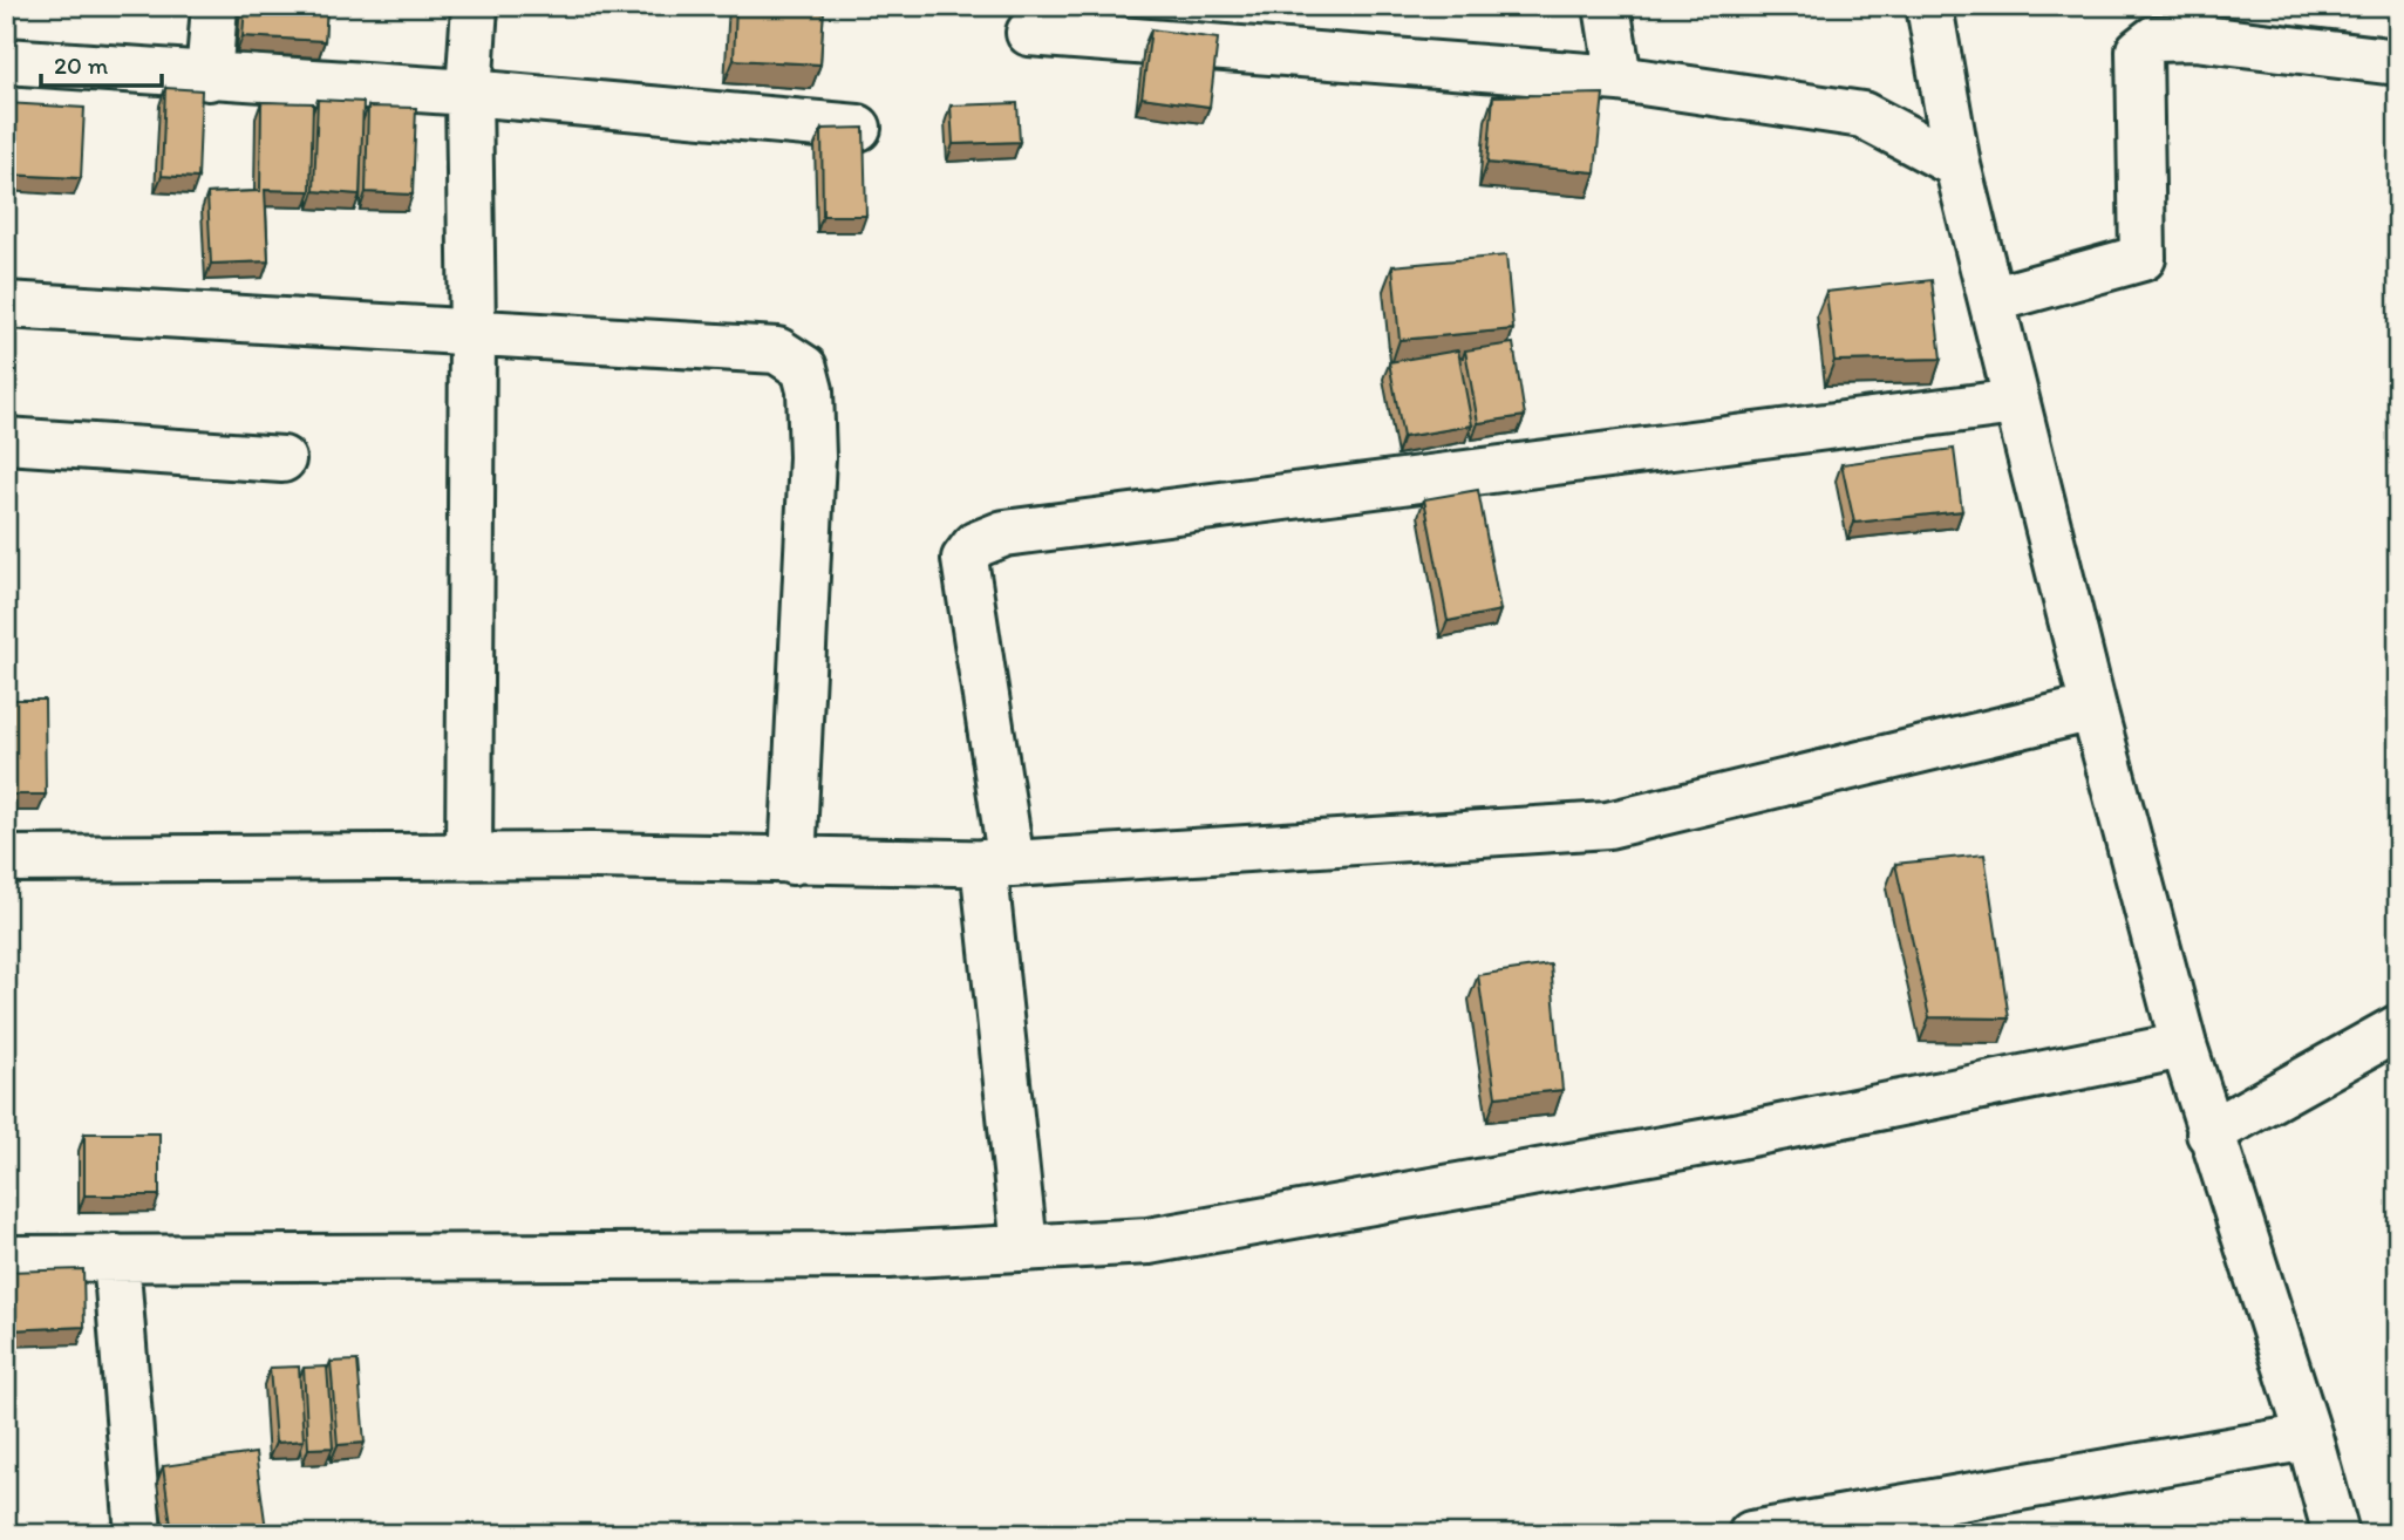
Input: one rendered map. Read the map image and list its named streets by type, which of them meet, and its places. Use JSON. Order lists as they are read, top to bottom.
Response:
{
  "scale_bar": "20 m"
}
